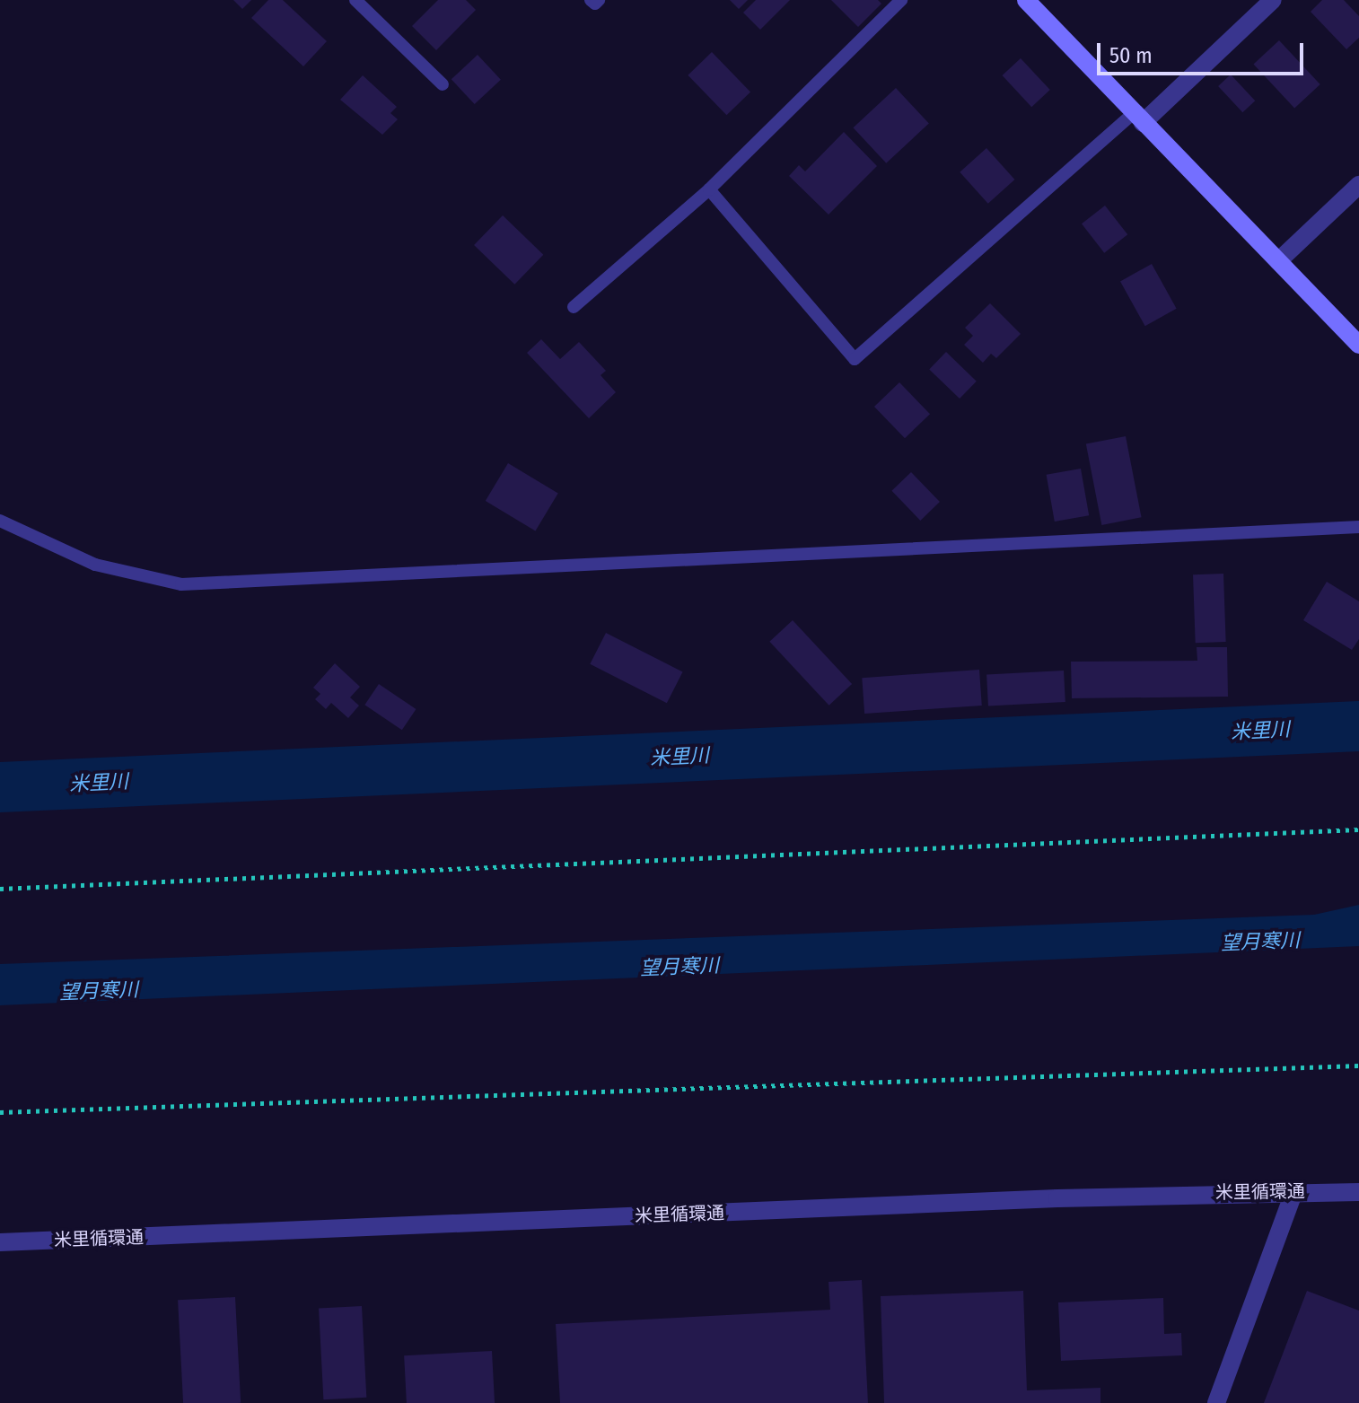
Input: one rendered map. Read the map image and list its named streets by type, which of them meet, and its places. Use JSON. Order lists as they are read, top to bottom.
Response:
{
  "streets": {
    "street": ["米里循環通"]
  },
  "water": ["米里川", "望月寒川"],
  "scale_bar": "50 m"
}
